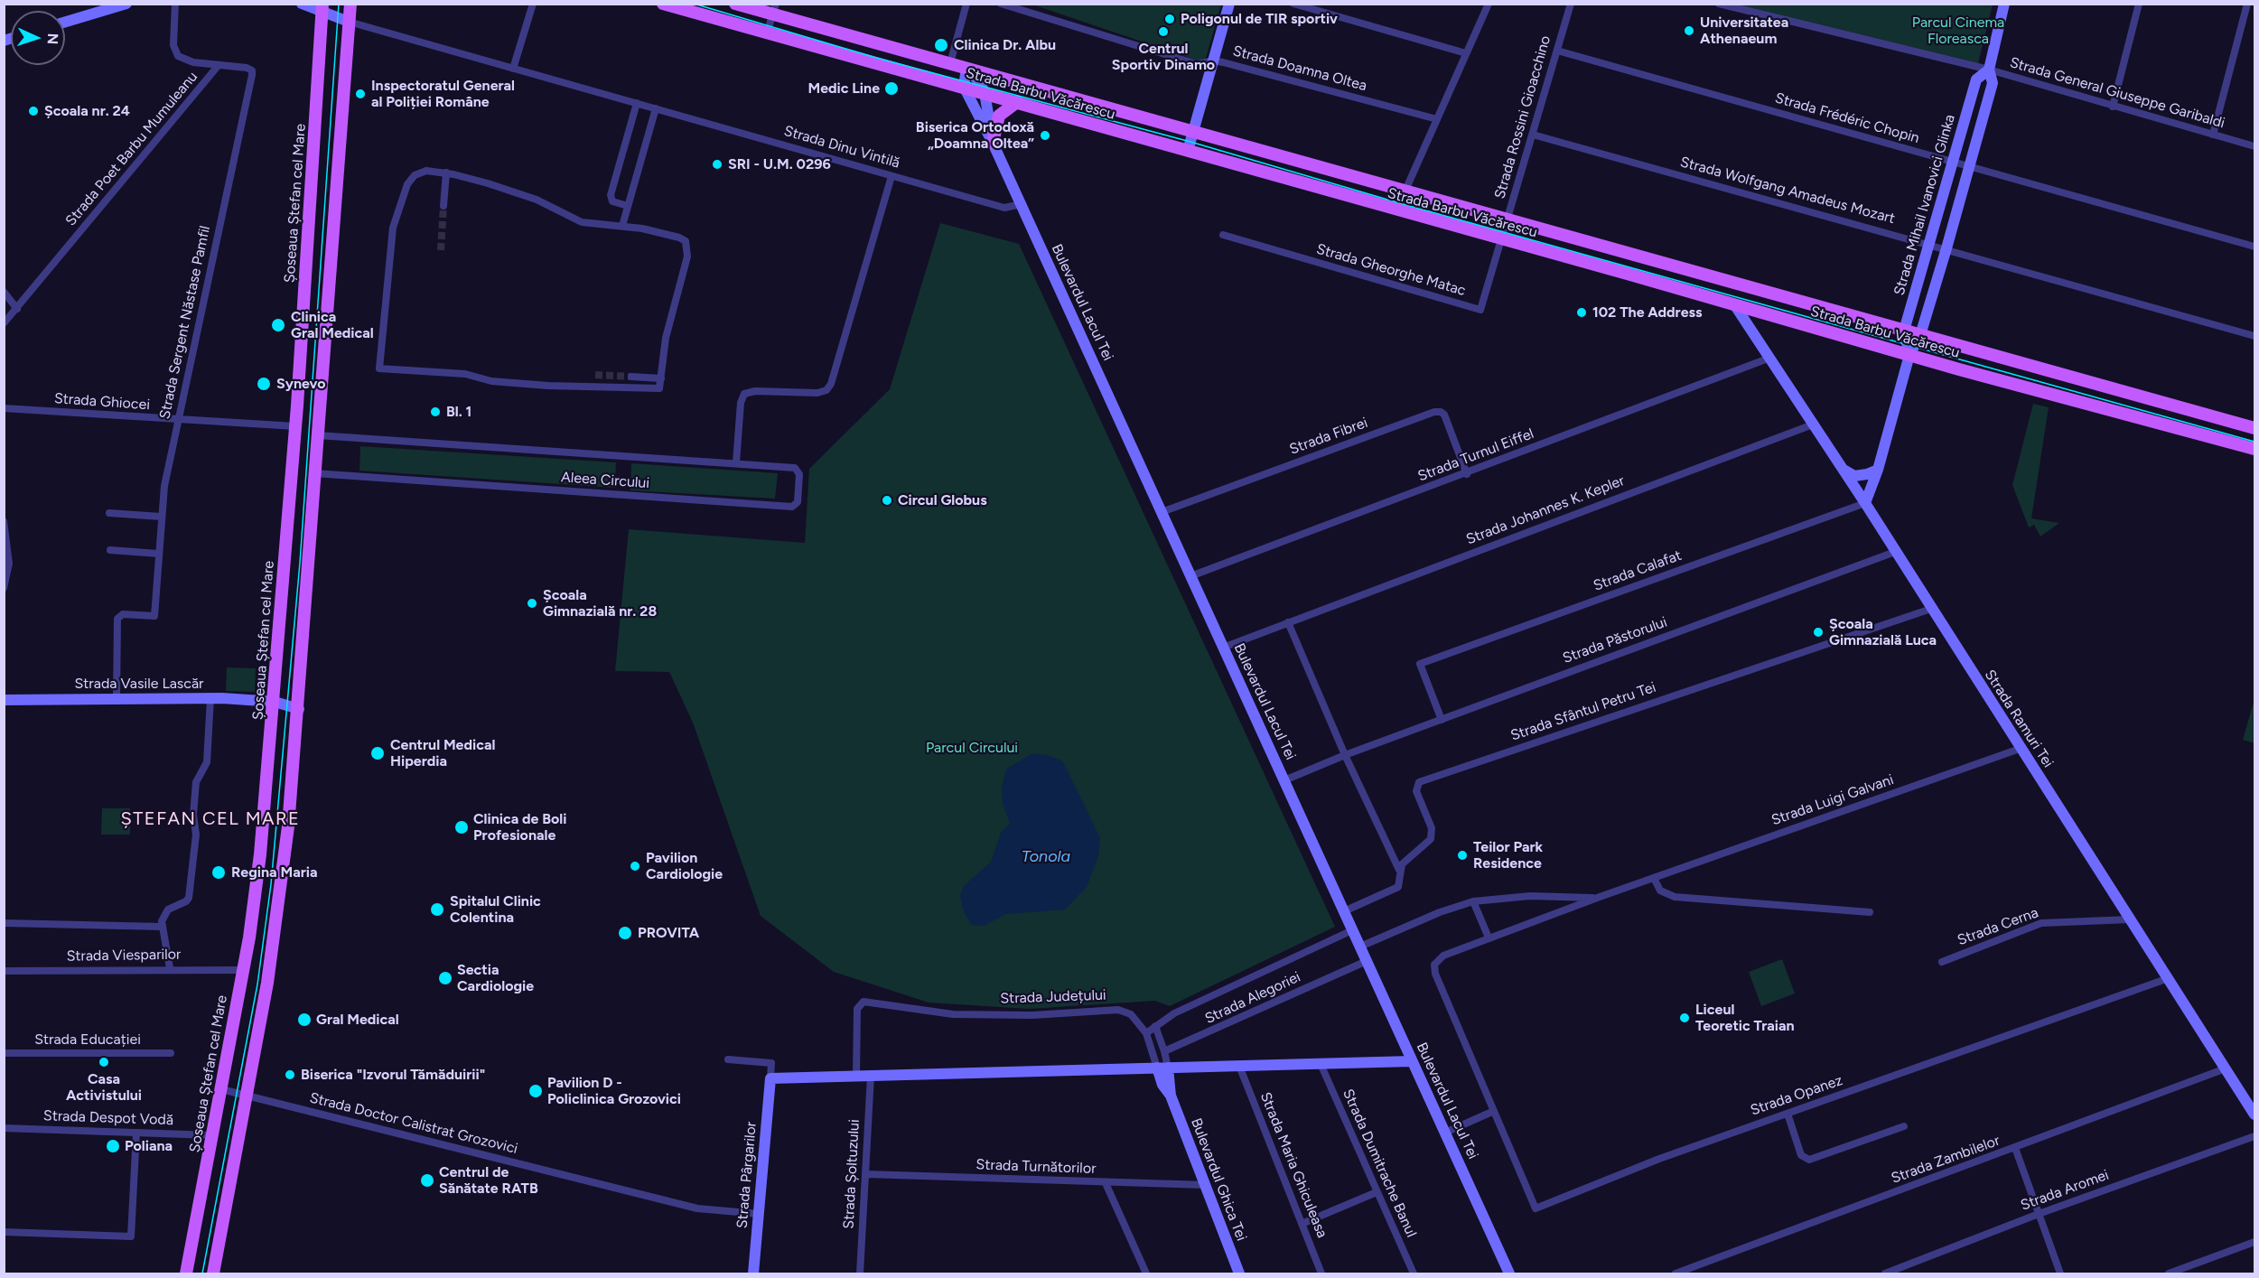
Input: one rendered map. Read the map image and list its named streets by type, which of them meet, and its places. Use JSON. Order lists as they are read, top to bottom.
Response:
{
  "streets": {
    "main road": ["Strada Barbu Văcărescu", "Șoseaua Ștefan cel Mare"],
    "street": [
      "Strada Doamna Oltea",
      "Strada General Giuseppe Garibaldi",
      "Strada Rossini Gioacchino",
      "Strada Frédéric Chopin",
      "Strada Dinu Vintilă",
      "Strada Poet Barbu Mumuleanu",
      "Strada Wolfgang Amadeus Mozart",
      "Strada Mihail Ivanovici Glinka",
      "Strada Gheorghe Matac",
      "Bulevardul Lacul Tei",
      "Strada Sergent Năstase Pamfil",
      "Strada Ghiocei",
      "Strada Fibrei",
      "Strada Turnul Eiffel",
      "Aleea Circului",
      "Strada Johannes K. Kepler",
      "Strada Calafat",
      "Strada Păstorului",
      "Strada Vasile Lascăr",
      "Strada Sfântul Petru Tei",
      "Strada Ramuri Tei",
      "Strada Luigi Galvani",
      "Strada Cerna",
      "Strada Viesparilor",
      "Strada Județului",
      "Strada Alegoriei",
      "Strada Educației",
      "Strada Opanez",
      "Strada Despot Vodă",
      "Strada Doctor Calistrat Grozovici",
      "Strada Zambilelor",
      "Strada Dumitrache Banul",
      "Strada Maria Ghiculeasa",
      "Strada Turnătorilor",
      "Strada Șoltuzului",
      "Strada Pârgarilor",
      "Bulevardul Ghica Tei",
      "Strada Aromei"
    ]
  },
  "crossings": [
    ["Strada General Giuseppe Garibaldi", "Strada Mihail Ivanovici Glinka"],
    ["Strada Barbu Văcărescu", "Strada Rossini Gioacchino"],
    ["Strada Barbu Văcărescu", "Strada Mihail Ivanovici Glinka"],
    ["Strada Barbu Văcărescu", "Strada Gheorghe Matac"],
    ["Strada Barbu Văcărescu", "Bulevardul Lacul Tei"],
    ["Strada Barbu Văcărescu", "Strada Ramuri Tei"],
    ["Strada Rossini Gioacchino", "Strada Frédéric Chopin"],
    ["Strada Rossini Gioacchino", "Strada Wolfgang Amadeus Mozart"],
    ["Strada Rossini Gioacchino", "Strada Gheorghe Matac"],
    ["Strada Frédéric Chopin", "Strada Mihail Ivanovici Glinka"],
    ["Strada Dinu Vintilă", "Bulevardul Lacul Tei"],
    ["Strada Poet Barbu Mumuleanu", "Strada Sergent Năstase Pamfil"],
    ["Strada Wolfgang Amadeus Mozart", "Strada Mihail Ivanovici Glinka"],
    ["Șoseaua Ștefan cel Mare", "Strada Ghiocei"],
    ["Șoseaua Ștefan cel Mare", "Strada Vasile Lascăr"],
    ["Șoseaua Ștefan cel Mare", "Strada Viesparilor"],
    ["Șoseaua Ștefan cel Mare", "Strada Despot Vodă"],
    ["Șoseaua Ștefan cel Mare", "Strada Doctor Calistrat Grozovici"],
    ["Strada Mihail Ivanovici Glinka", "Strada Calafat"],
    ["Strada Mihail Ivanovici Glinka", "Strada Ramuri Tei"],
    ["Bulevardul Lacul Tei", "Strada Fibrei"],
    ["Bulevardul Lacul Tei", "Strada Turnul Eiffel"],
    ["Bulevardul Lacul Tei", "Strada Johannes K. Kepler"],
    ["Bulevardul Lacul Tei", "Strada Păstorului"],
    ["Bulevardul Lacul Tei", "Strada Sfântul Petru Tei"],
    ["Bulevardul Lacul Tei", "Strada Luigi Galvani"],
    ["Bulevardul Lacul Tei", "Strada Alegoriei"],
    ["Strada Sergent Năstase Pamfil", "Strada Ghiocei"],
    ["Strada Sergent Năstase Pamfil", "Strada Vasile Lascăr"],
    ["Strada Fibrei", "Strada Turnul Eiffel"],
    ["Strada Turnul Eiffel", "Strada Ramuri Tei"],
    ["Strada Johannes K. Kepler", "Strada Ramuri Tei"],
    ["Strada Calafat", "Strada Păstorului"],
    ["Strada Calafat", "Strada Ramuri Tei"],
    ["Strada Păstorului", "Strada Ramuri Tei"],
    ["Strada Sfântul Petru Tei", "Strada Ramuri Tei"],
    ["Strada Ramuri Tei", "Strada Luigi Galvani"],
    ["Strada Ramuri Tei", "Strada Cerna"],
    ["Strada Ramuri Tei", "Strada Opanez"],
    ["Strada Ramuri Tei", "Strada Zambilelor"],
    ["Strada Luigi Galvani", "Strada Opanez"],
    ["Strada Doctor Calistrat Grozovici", "Strada Pârgarilor"],
    ["Strada Turnătorilor", "Strada Șoltuzului"],
    ["Strada Turnătorilor", "Bulevardul Ghica Tei"]
  ],
  "districts": ["ȘTEFAN CEL MARE"],
  "water": ["Tonola"],
  "parks": ["Parcul Cinema Floreasca", "Parcul Circului"],
  "places": [
    "Poligonul de TIR sportiv",
    "Universitatea Athenaeum",
    "Centrul Sportiv Dinamo",
    "Clinica Dr. Albu",
    "Medic Line",
    "Inspectoratul General al Poliției Române",
    "Școala nr. 24",
    "Biserica Ortodoxă „Doamna Oltea”",
    "SRI - U.M. 0296",
    "102 The Address",
    "Clinica Gral Medical",
    "Synevo",
    "Bl. 1",
    "Circul Globus",
    "Școala Gimnazială nr. 28",
    "Școala Gimnazială Luca",
    "Centrul Medical Hiperdia",
    "Clinica de Boli Profesionale",
    "Teilor Park Residence",
    "Pavilion Cardiologie",
    "Regina Maria",
    "Spitalul Clinic Colentina",
    "PROVITA",
    "Sectia Cardiologie",
    "Liceul Teoretic Traian",
    "Gral Medical",
    "Casa Activistului",
    "Biserica \"Izvorul Tămăduirii\"",
    "Pavilion D - Policlinica Grozovici",
    "Poliana",
    "Centrul de Sănătate RATB"
  ],
  "north": "right"
}
